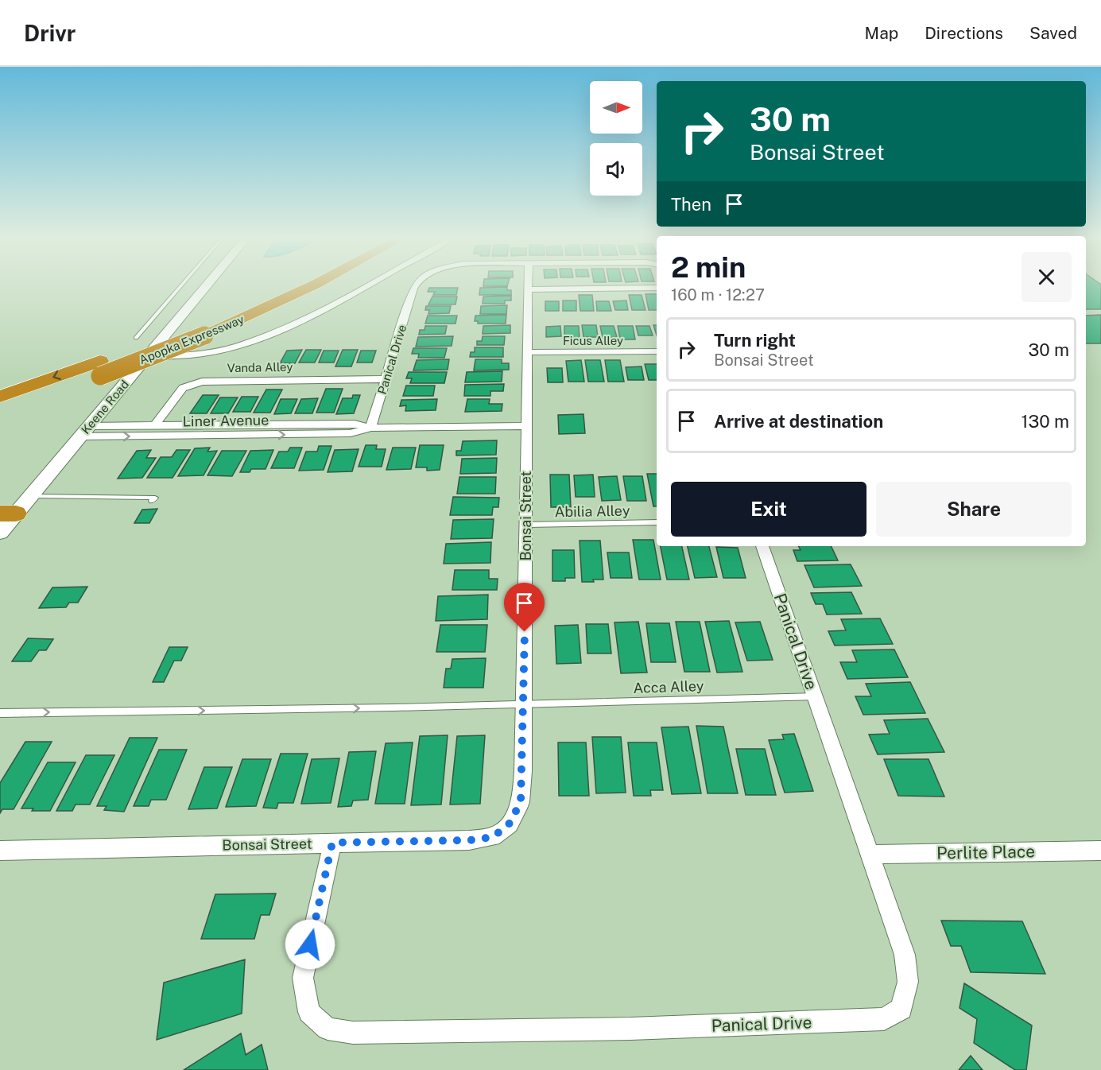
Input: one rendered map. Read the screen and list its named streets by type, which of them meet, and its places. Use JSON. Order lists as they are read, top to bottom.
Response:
{
  "streets": {
    "highway": ["Apopka Expressway"],
    "main road": ["Keene Road"],
    "street": [
      "Ficus Alley",
      "Panical Drive",
      "Vanda Alley",
      "Liner Avenue",
      "Bonsai Street",
      "Perlite Place"
    ],
    "lane": ["Abilia Alley", "Acca Alley"]
  },
  "crossings": [
    ["Ficus Alley", "Bonsai Street"],
    ["Panical Drive", "Vanda Alley"],
    ["Panical Drive", "Liner Avenue"],
    ["Panical Drive", "Bonsai Street"],
    ["Panical Drive", "Acca Alley"],
    ["Panical Drive", "Perlite Place"],
    ["Vanda Alley", "Liner Avenue"],
    ["Keene Road", "Liner Avenue"],
    ["Liner Avenue", "Bonsai Street"],
    ["Abilia Alley", "Bonsai Street"],
    ["Bonsai Street", "Acca Alley"]
  ],
  "one_way": ["Acca Alley"],
  "north": "right",
  "page": {
    "header": "Drivr",
    "nav": ["Map", "Directions", "Saved"],
    "turn": ["30 m", "Bonsai Street"],
    "then": "Then",
    "heading": ["2 min", "160 m · 12:27"],
    "list": [
      {
        "name": "Turn right",
        "note": "Bonsai Street",
        "value": "30 m"
      },
      {
        "name": "Arrive at destination",
        "value": "130 m"
      }
    ],
    "buttons": ["Exit", "Share"]
  }
}
